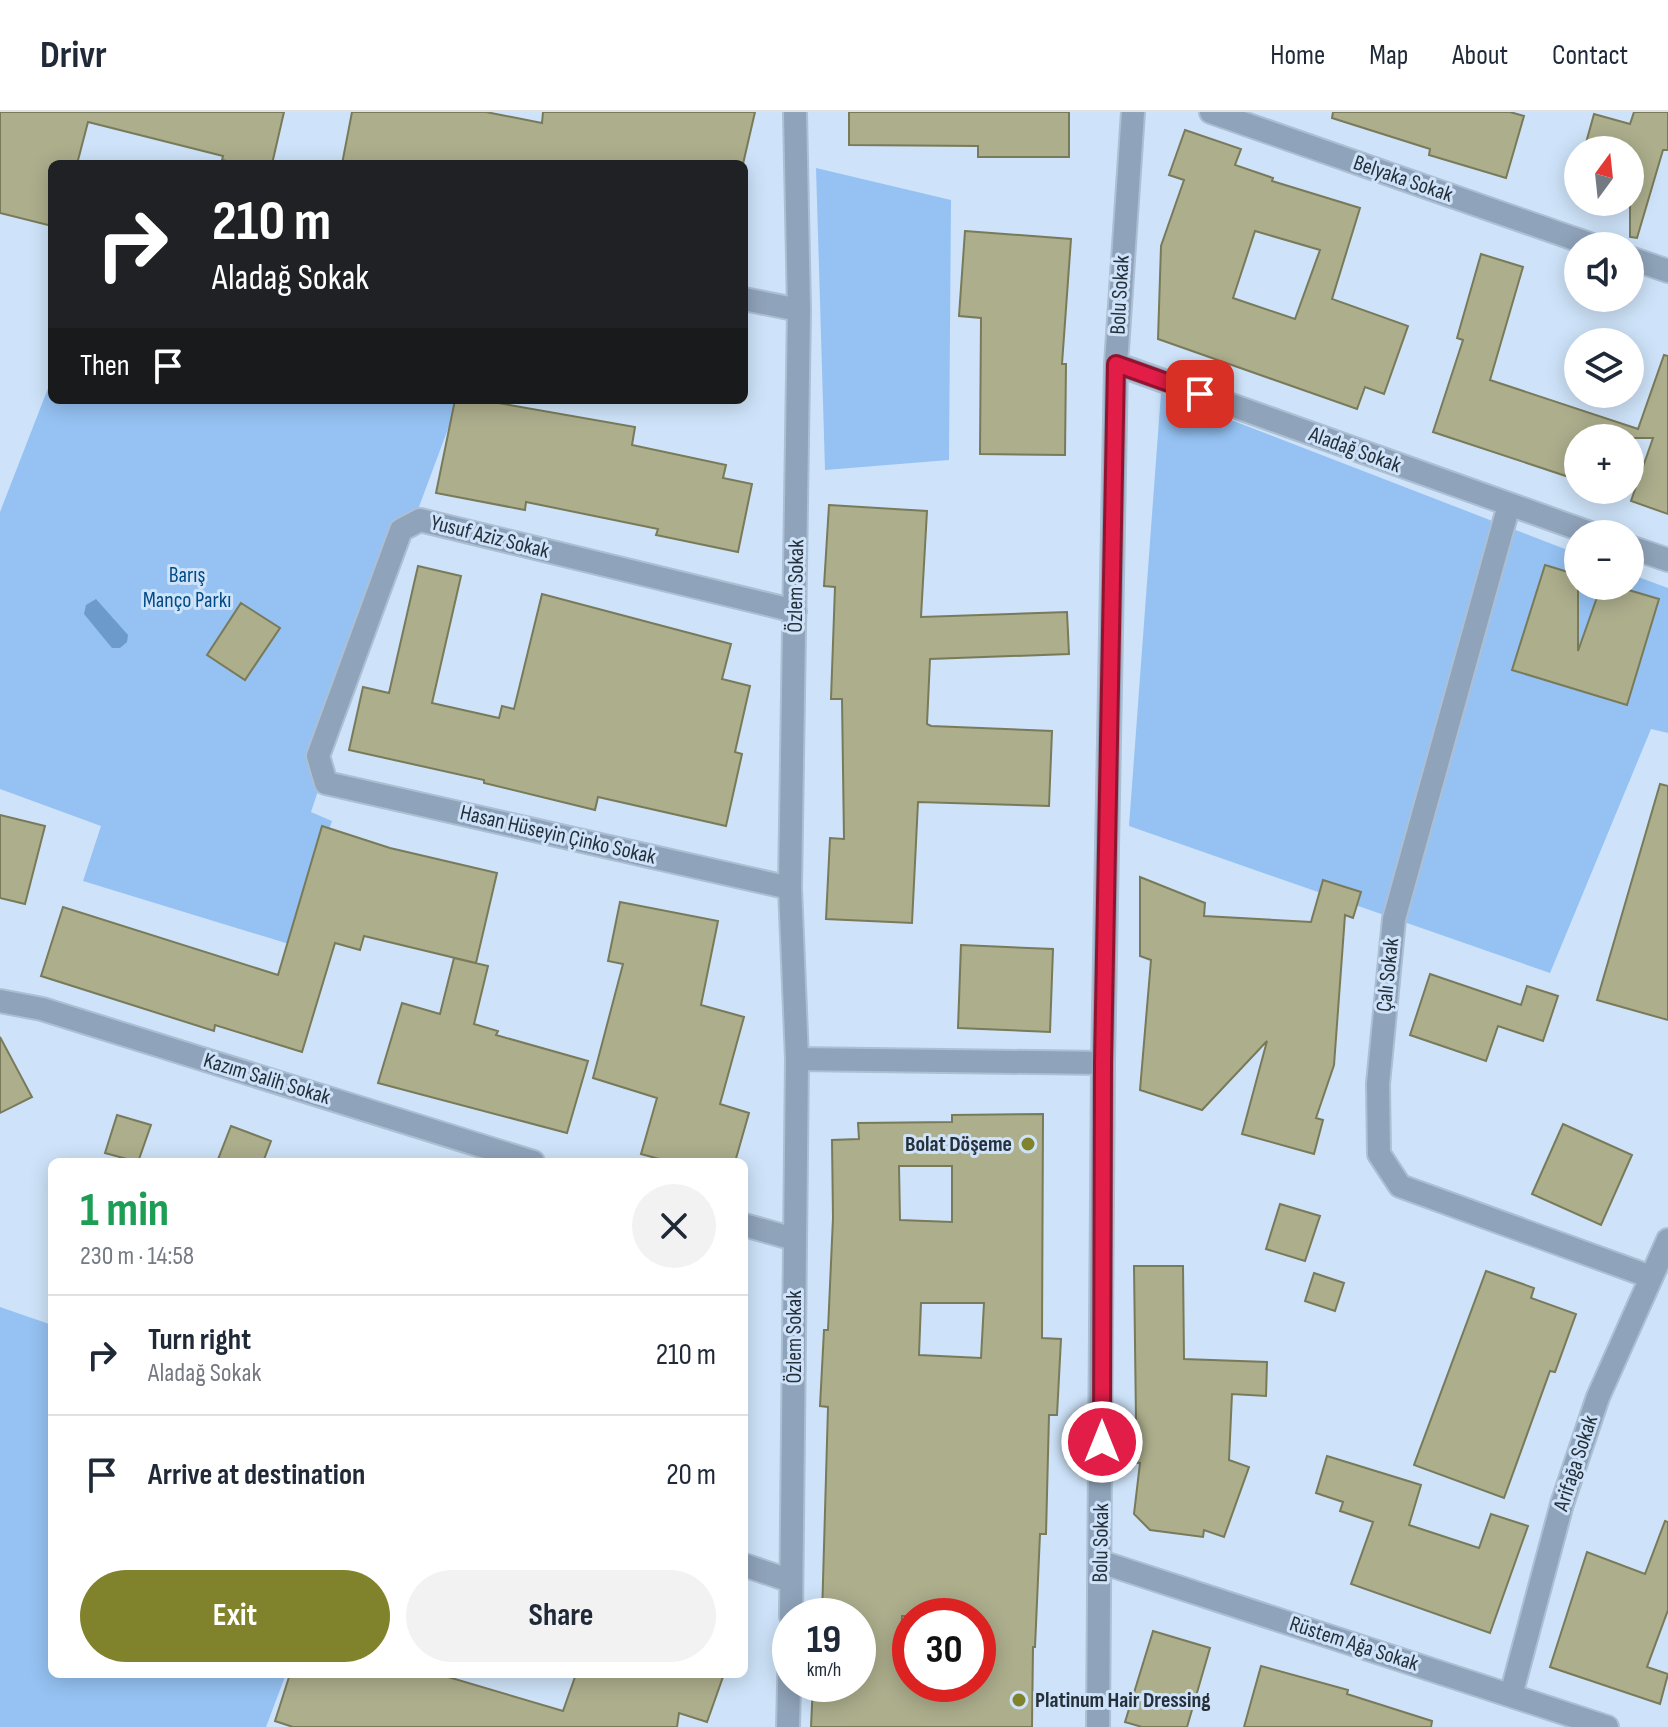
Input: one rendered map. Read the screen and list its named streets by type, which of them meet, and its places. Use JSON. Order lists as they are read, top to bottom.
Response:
{
  "streets": {
    "street": [
      "Belyaka Sokak",
      "Bolu Sokak",
      "Aladağ Sokak",
      "Yusuf Aziz Sokak",
      "Özlem Sokak",
      "Hasan Hüseyin Çinko Sokak",
      "Çalı Sokak",
      "Kazım Salih Sokak",
      "Arifağa Sokak",
      "Rüstem Ağa Sokak"
    ]
  },
  "crossings": [
    ["Bolu Sokak", "Aladağ Sokak"],
    ["Bolu Sokak", "Rüstem Ağa Sokak"],
    ["Aladağ Sokak", "Çalı Sokak"],
    ["Yusuf Aziz Sokak", "Özlem Sokak"],
    ["Yusuf Aziz Sokak", "Hasan Hüseyin Çinko Sokak"],
    ["Özlem Sokak", "Hasan Hüseyin Çinko Sokak"],
    ["Çalı Sokak", "Arifağa Sokak"],
    ["Arifağa Sokak", "Rüstem Ağa Sokak"]
  ],
  "parks": ["Barış Manço Parkı"],
  "places": ["Bolat Döşeme", "Platinum Hair Dressing"],
  "north": "top",
  "page": {
    "header": "Drivr",
    "nav": [
      "Home",
      "Map",
      "About",
      "Contact"
    ],
    "map_buttons": ["+", "−"],
    "turn": ["210 m", "Aladağ Sokak"],
    "then": "Then",
    "heading": ["1 min", "230 m · 14:58"],
    "list": [
      {
        "name": "Turn right",
        "note": "Aladağ Sokak",
        "value": "210 m"
      },
      {
        "name": "Arrive at destination",
        "value": "20 m"
      }
    ],
    "buttons": ["Exit", "Share"],
    "speed": "19 km/h",
    "limit": "30"
  }
}
